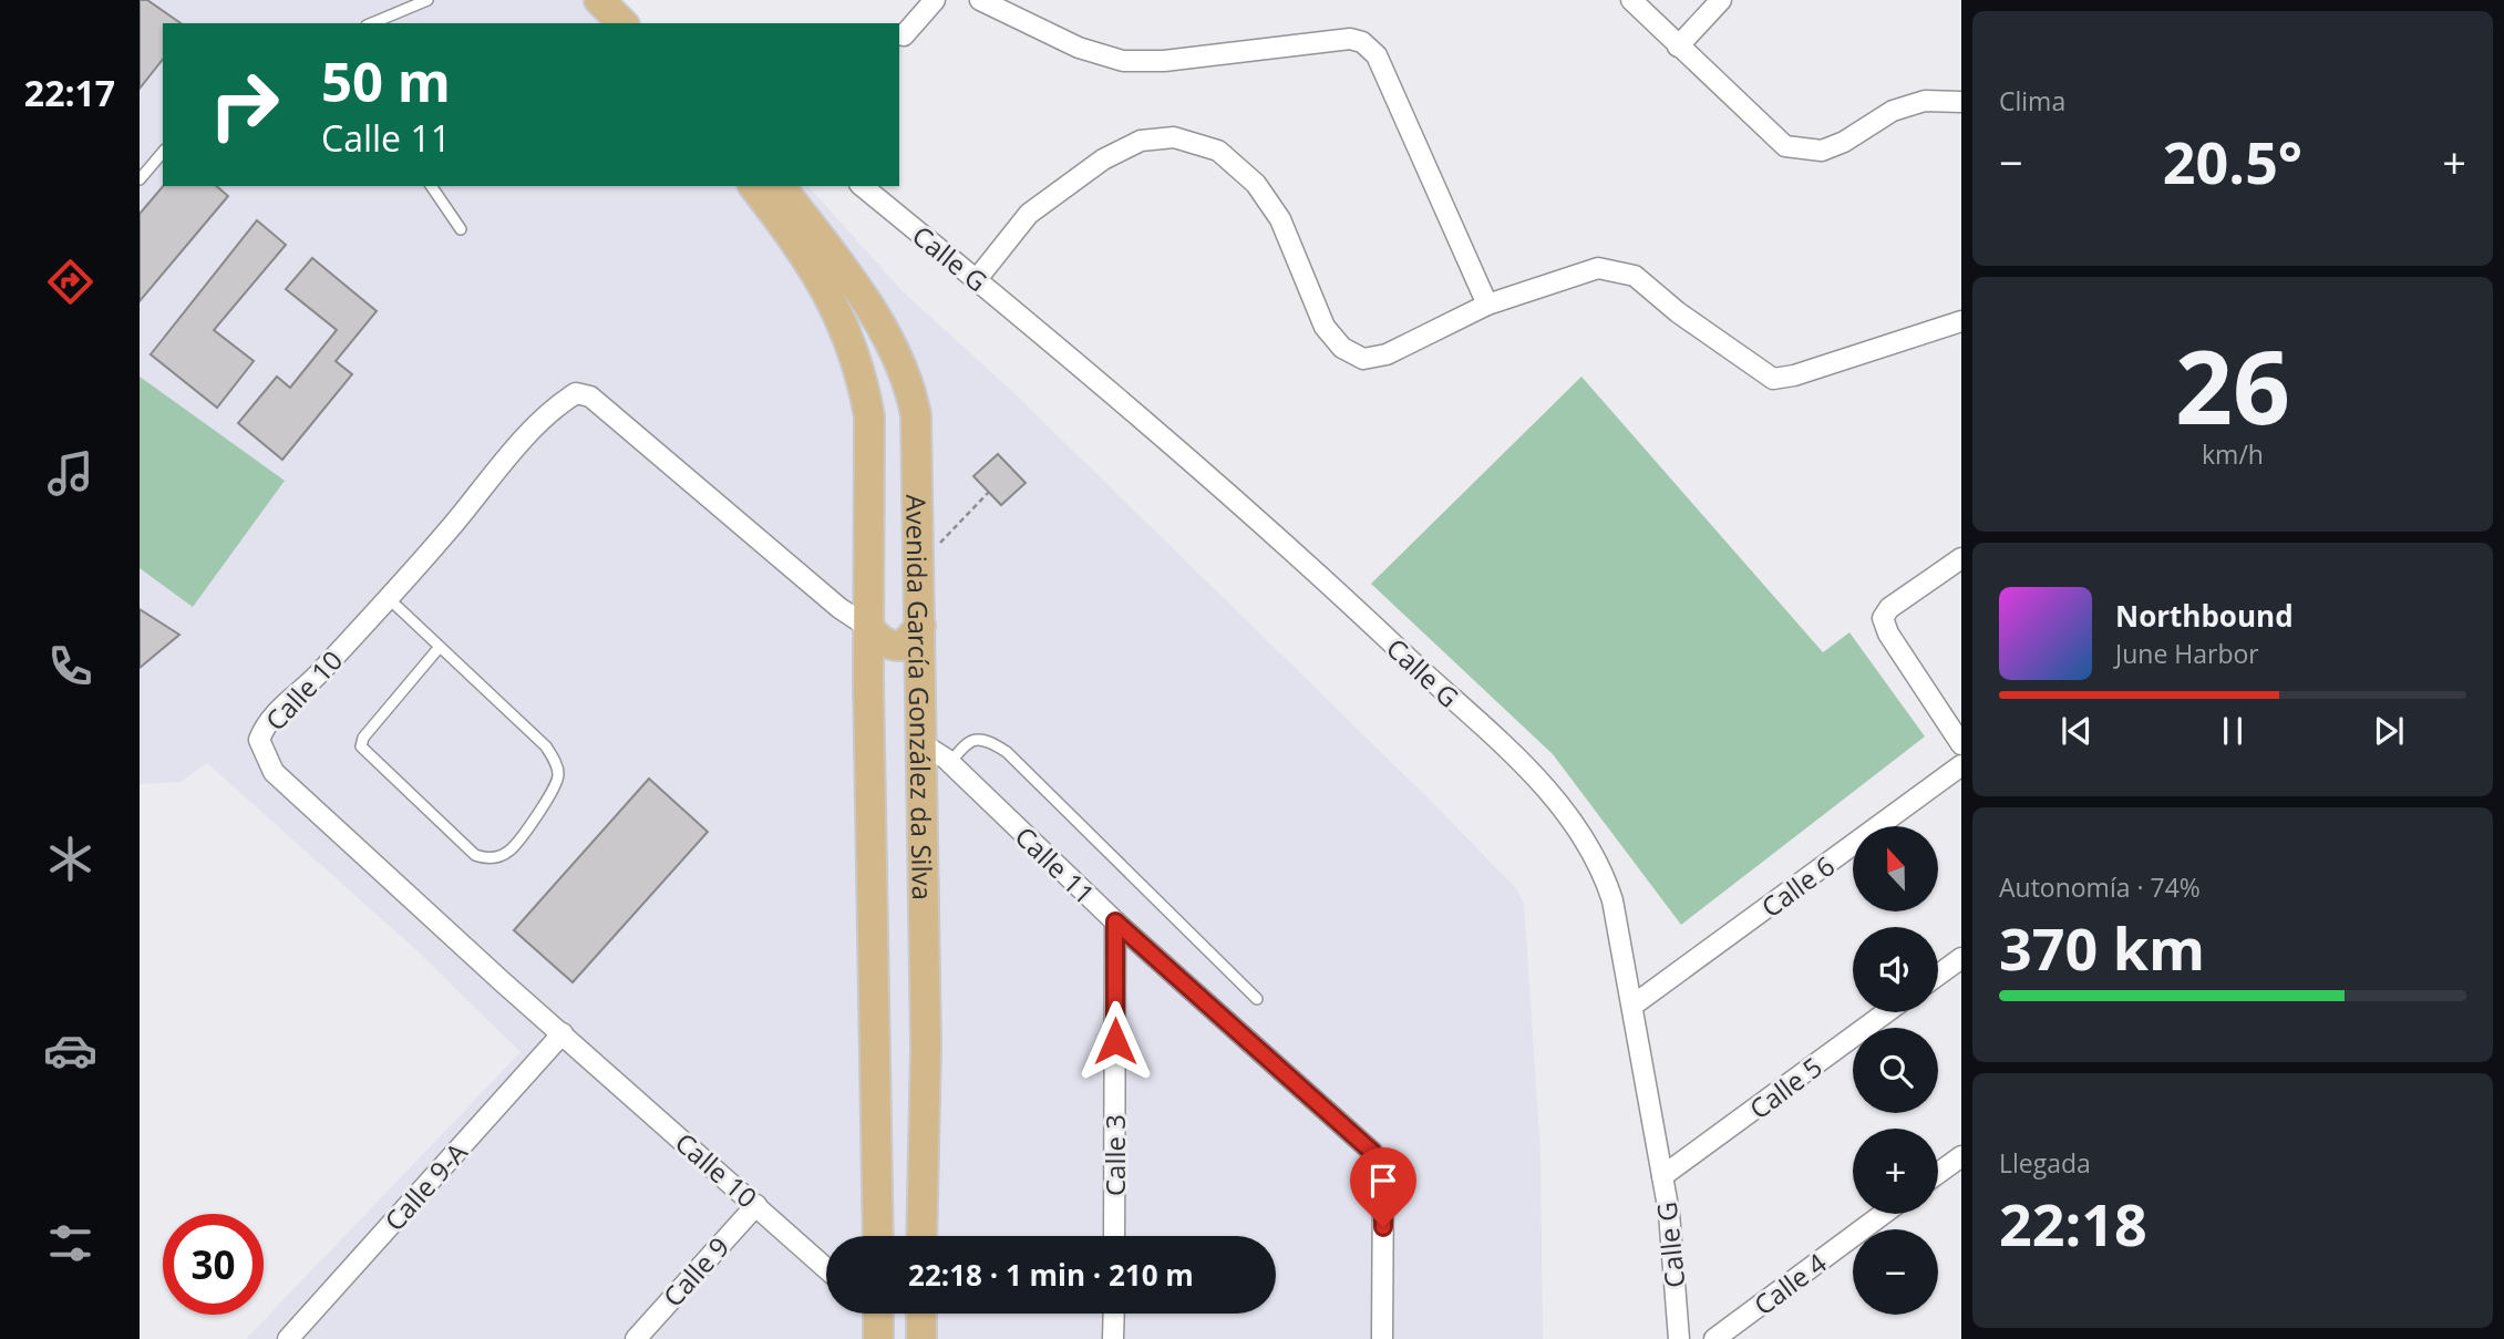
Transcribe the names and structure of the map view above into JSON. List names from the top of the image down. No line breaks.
{"streets":{"main road":["Avenida García González da Silva"],"street":["Calle G","Calle 10","Calle 11","Calle 6","Calle 5","Calle 3","Calle 9-A","Calle 9","Calle 4"]},"crossings":[["Calle G","Calle 6"],["Calle G","Calle 5"],["Calle 10","Avenida García González da Silva"],["Calle 10","Calle 9-A"],["Calle 10","Calle 9"],["Avenida García González da Silva","Calle 11"],["Calle 11","Calle 3"]],"north":"top","page":{"tabs":"22:17","tile":["Clima",["26","km/h"],["Autonomía · 74%","370 km"],["Llegada","22:18"]],"turn":["50 m","Calle 11"],"heat":["−","20.5°","+"],"song":["Northbound","June Harbor"],"map_buttons":["+","−"],"limit":"30","trip":"22:18 · 1 min · 210 m"}}
